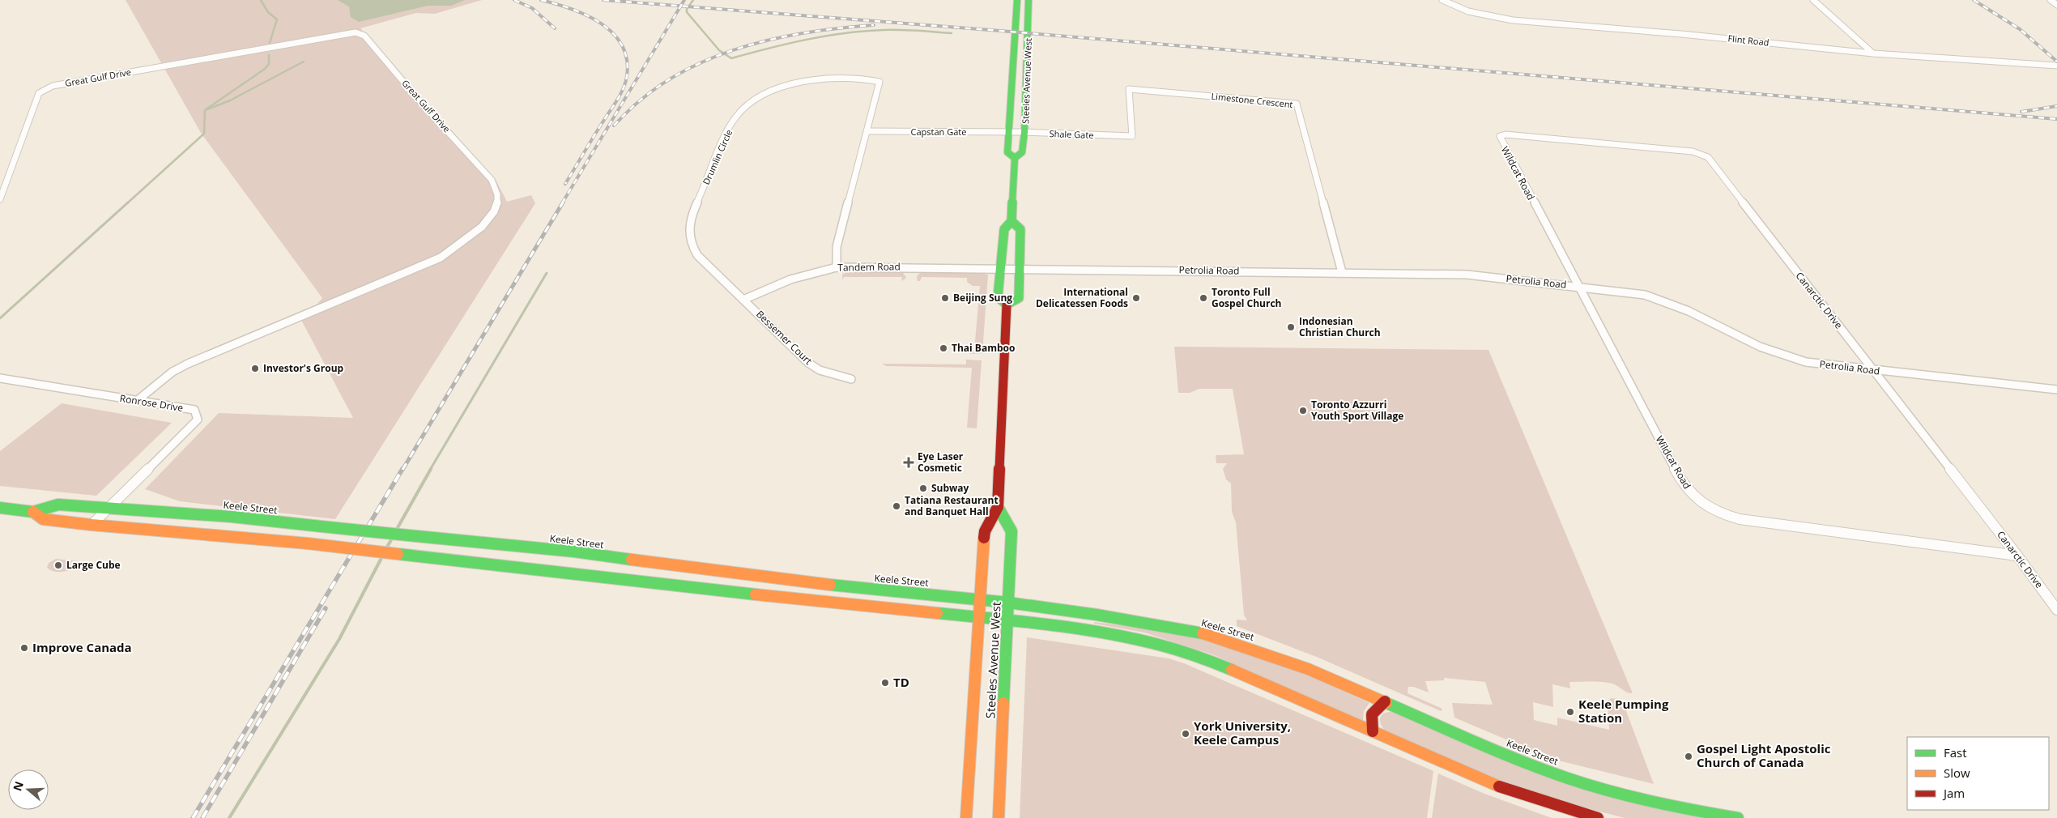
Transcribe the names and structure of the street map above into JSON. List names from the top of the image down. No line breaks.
{"streets":{"main road":["Steeles Avenue West","Keele Street"],"street":["Flint Road","Great Gulf Drive","Limestone Crescent","Capstan Gate","Shale Gate","Drumlin Circle","Wildcat Road","Tandem Road","Petrolia Road","Canarctic Drive","Bessemer Court","Ronrose Drive"]},"crossings":[["Great Gulf Drive","Ronrose Drive"],["Steeles Avenue West","Capstan Gate"],["Steeles Avenue West","Shale Gate"],["Steeles Avenue West","Tandem Road"],["Steeles Avenue West","Petrolia Road"],["Steeles Avenue West","Keele Street"],["Limestone Crescent","Shale Gate"],["Limestone Crescent","Petrolia Road"],["Capstan Gate","Shale Gate"],["Capstan Gate","Drumlin Circle"],["Drumlin Circle","Tandem Road"],["Drumlin Circle","Bessemer Court"],["Wildcat Road","Petrolia Road"],["Wildcat Road","Canarctic Drive"],["Tandem Road","Petrolia Road"],["Tandem Road","Bessemer Court"],["Petrolia Road","Canarctic Drive"],["Ronrose Drive","Keele Street"]],"places":{"other":["Beijing Sung","International Delicatessen Foods","Toronto Full Gospel Church","Indonesian Christian Church","Thai Bamboo","Investor's Group","Toronto Azzurri Youth Sport Village","Subway","Tatiana Restaurant and Banquet Hall","Large Cube","Improve Canada","TD","Keele Pumping Station","York University, Keele Campus","Gospel Light Apostolic Church of Canada"],"health":["Eye Laser Cosmetic"]},"legend":["Fast","Slow","Jam"],"north":"left"}
